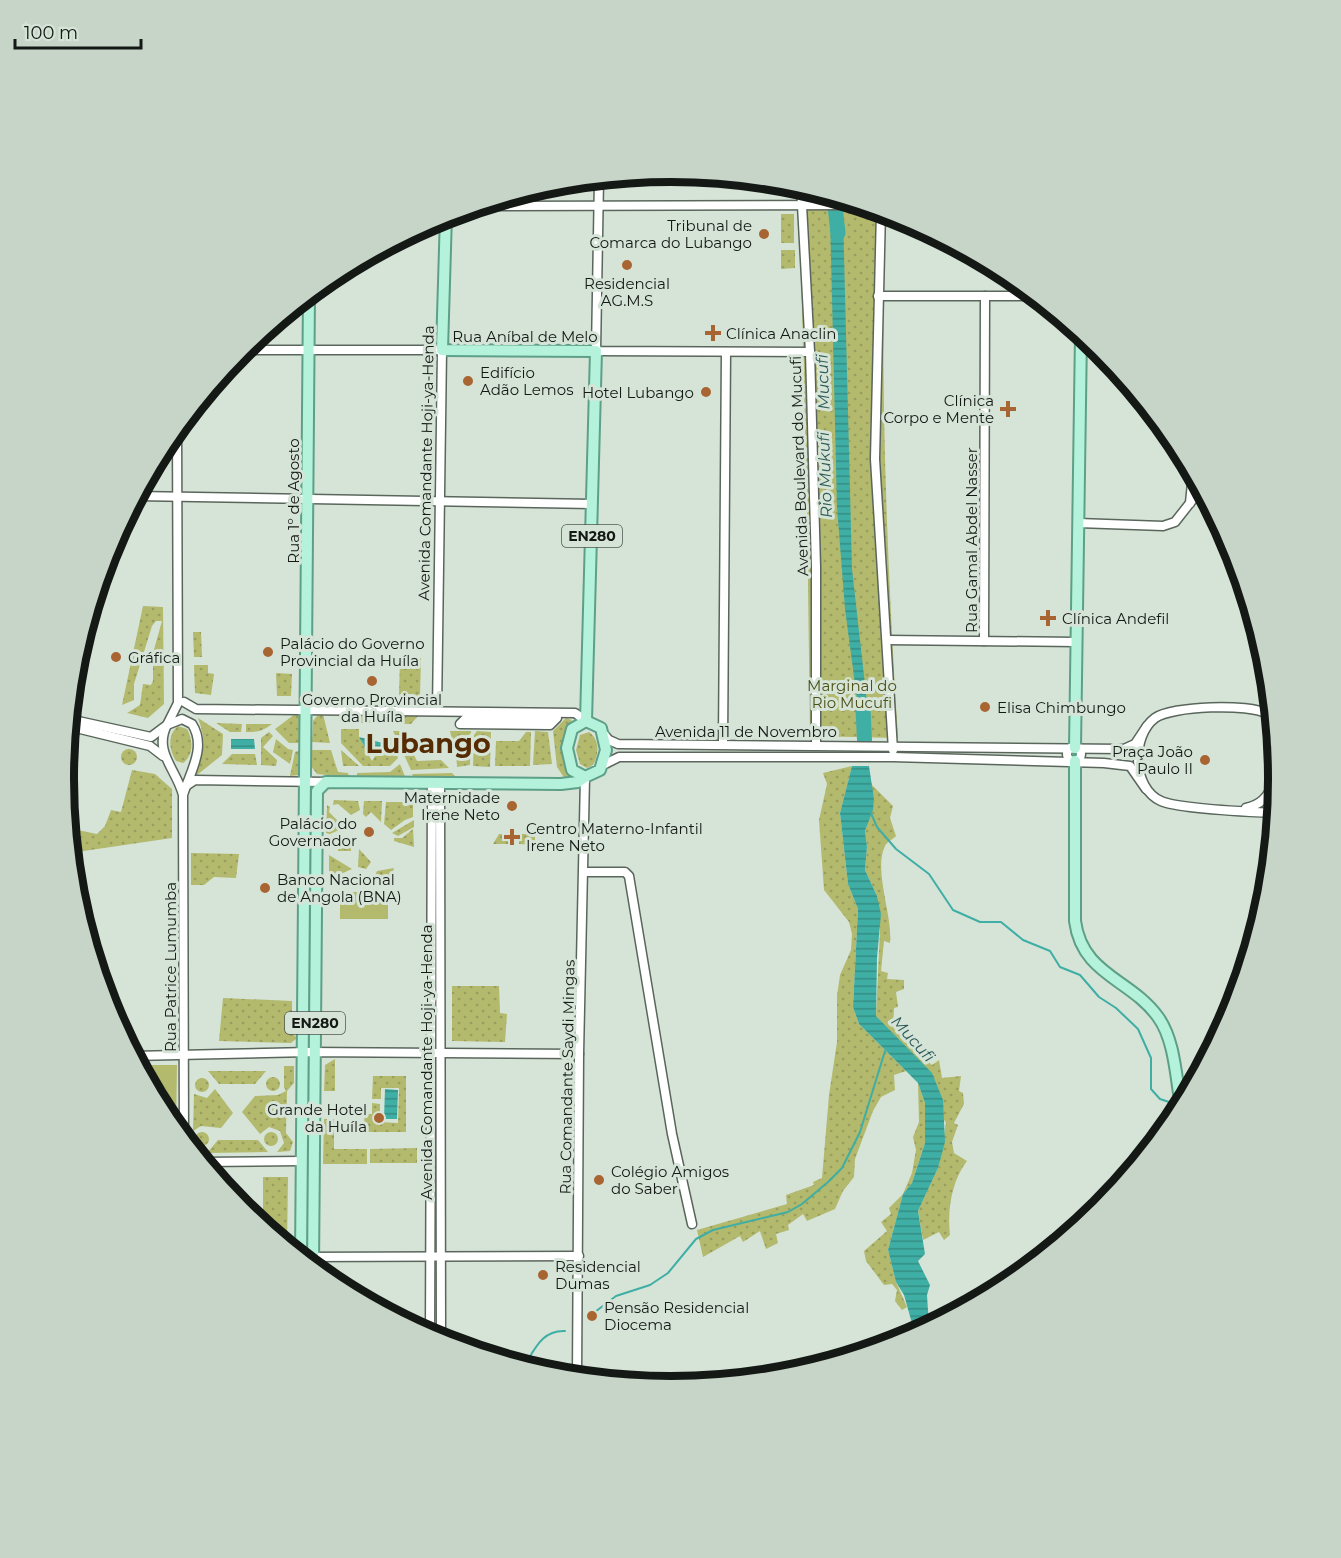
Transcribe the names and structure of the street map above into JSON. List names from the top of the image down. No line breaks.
{"streets":{"main road":["Rua Aníbal de Melo","Avenida Comandante Hoji-ya-Henda","Rua 1º de Agosto","EN280"],"street":["Avenida Boulevard do Mucufi","Rua Gamal Abdel Nasser","Avenida 11 de Novembro","Rua Patrice Lumumba","Rua Comandante Saydi Mingas"]},"crossings":[["Rua Aníbal de Melo","Avenida Comandante Hoji-ya-Henda"],["Rua Aníbal de Melo","Avenida Boulevard do Mucufi"],["Rua Aníbal de Melo","Rua 1º de Agosto"],["Rua Aníbal de Melo","EN280"],["Avenida Boulevard do Mucufi","Avenida 11 de Novembro"],["Rua 1º de Agosto","EN280"],["EN280","Avenida 11 de Novembro"],["EN280","Rua Comandante Saydi Mingas"],["Avenida 11 de Novembro","Rua Comandante Saydi Mingas"]],"districts":["Lubango"],"water":["Mucufi","Rio Mukufi"],"parks":["Marginal do Rio Mucufi"],"places":{"other":["Tribunal de Comarca do Lubango","Residencial AG.M.S","Edifício Adão Lemos","Hotel Lubango","Palácio do Governo Provincial da Huíla","Gráfica","Governo Provincial da Huíla","Elisa Chimbungo","Praça João Paulo II","Maternidade Irene Neto","Palácio do Governador","Banco Nacional de Angola (BNA)","Grande Hotel da Huíla","Colégio Amigos do Saber","Residencial Dumas","Pensão Residencial Diocema"],"health":["Clínica Anaclin","Clínica Corpo e Mente","Clínica Andefil","Centro Materno-Infantil Irene Neto"]},"scale_bar":"100 m"}
